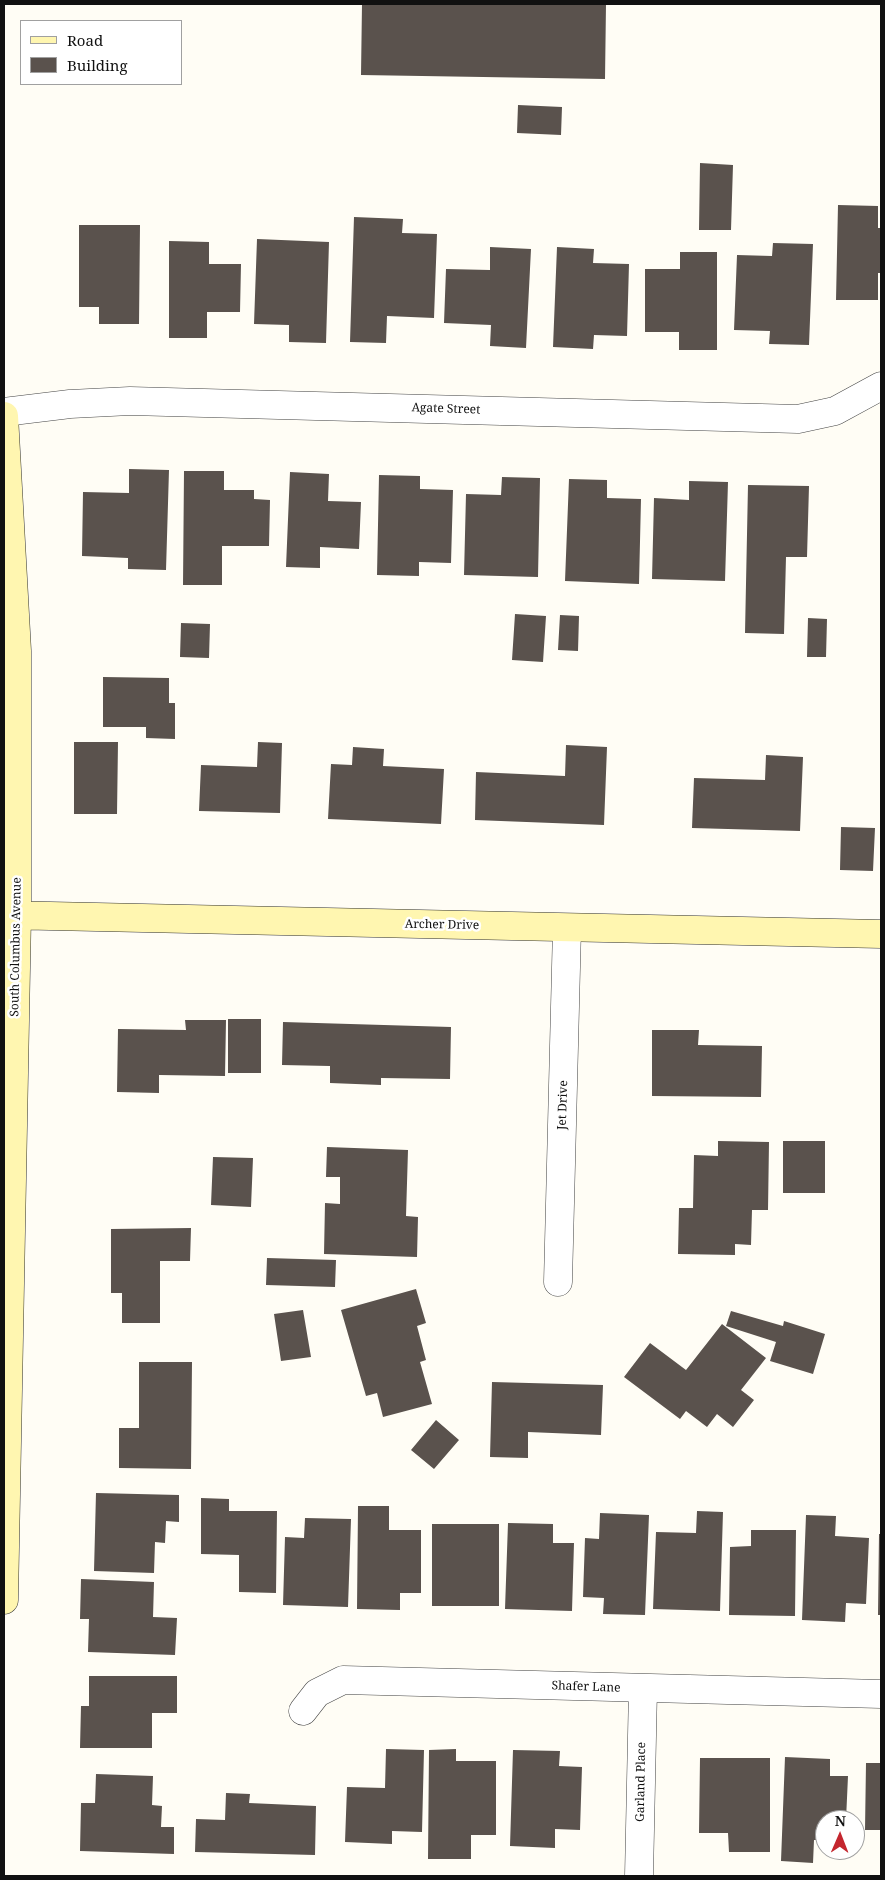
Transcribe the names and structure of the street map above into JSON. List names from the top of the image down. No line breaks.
{"streets":{"main road":["Archer Drive","South Columbus Avenue"],"street":["Agate Street","Jet Drive","Shafer Lane","Garland Place"]},"crossings":[["Agate Street","South Columbus Avenue"],["Archer Drive","South Columbus Avenue"],["Archer Drive","Jet Drive"],["Shafer Lane","Garland Place"]],"legend":["Road","Building"],"north":"top"}
